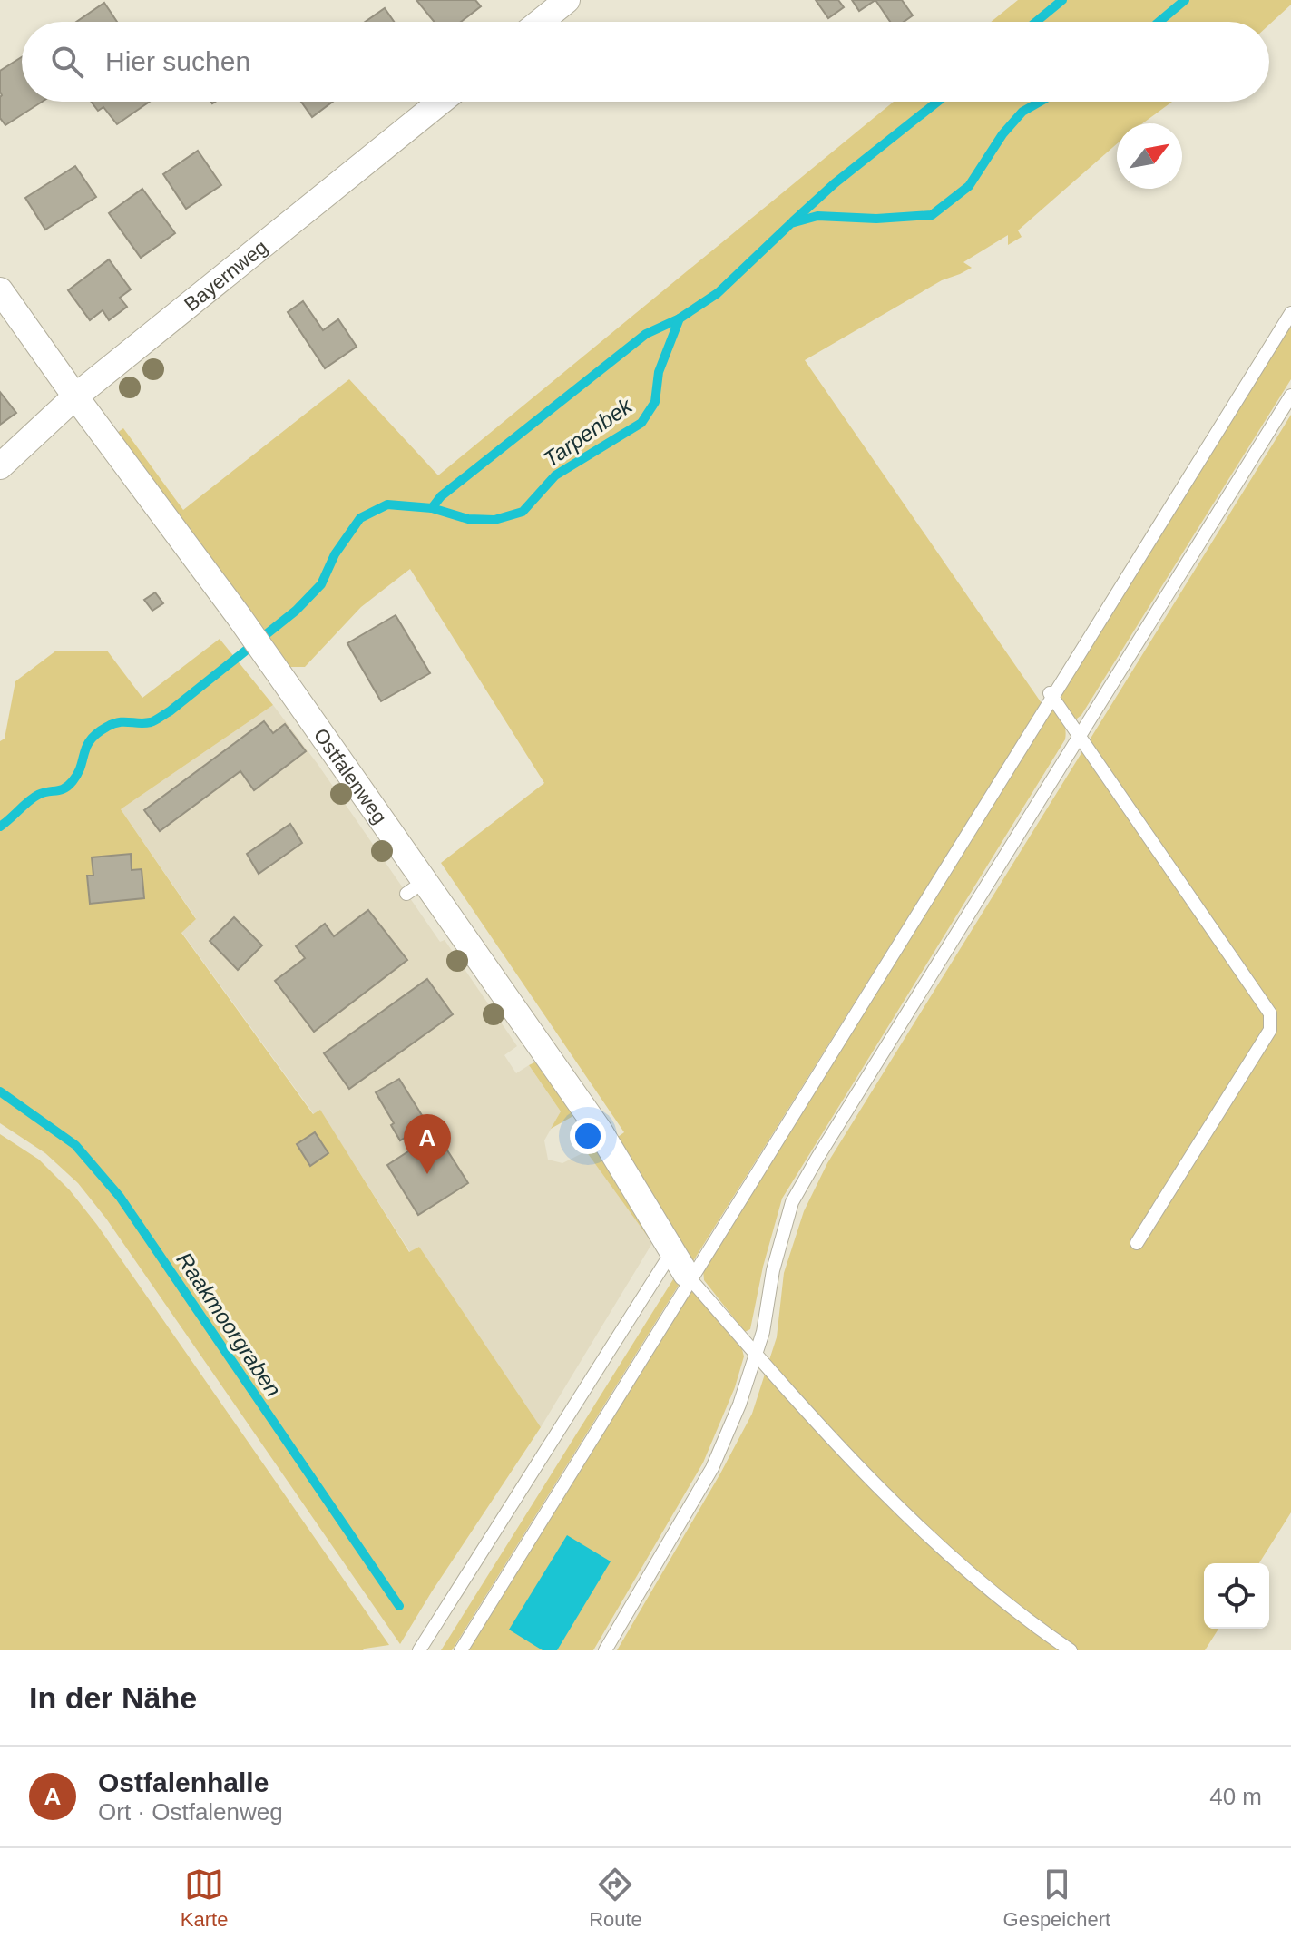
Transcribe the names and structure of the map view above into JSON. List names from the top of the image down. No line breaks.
{"streets":{"street":["Bayernweg","Ostfalenweg"]},"crossings":[["Bayernweg","Ostfalenweg"]],"water":["Tarpenbek","Raakmoorgraben"],"north":"top right","page":{"search":"Hier suchen","pins":"A","heading":"In der Nähe","list":[{"mark":"A","name":"Ostfalenhalle","note":"Ort · Ostfalenweg","value":"40 m"}],"nav":["Karte","Route","Gespeichert"]}}
